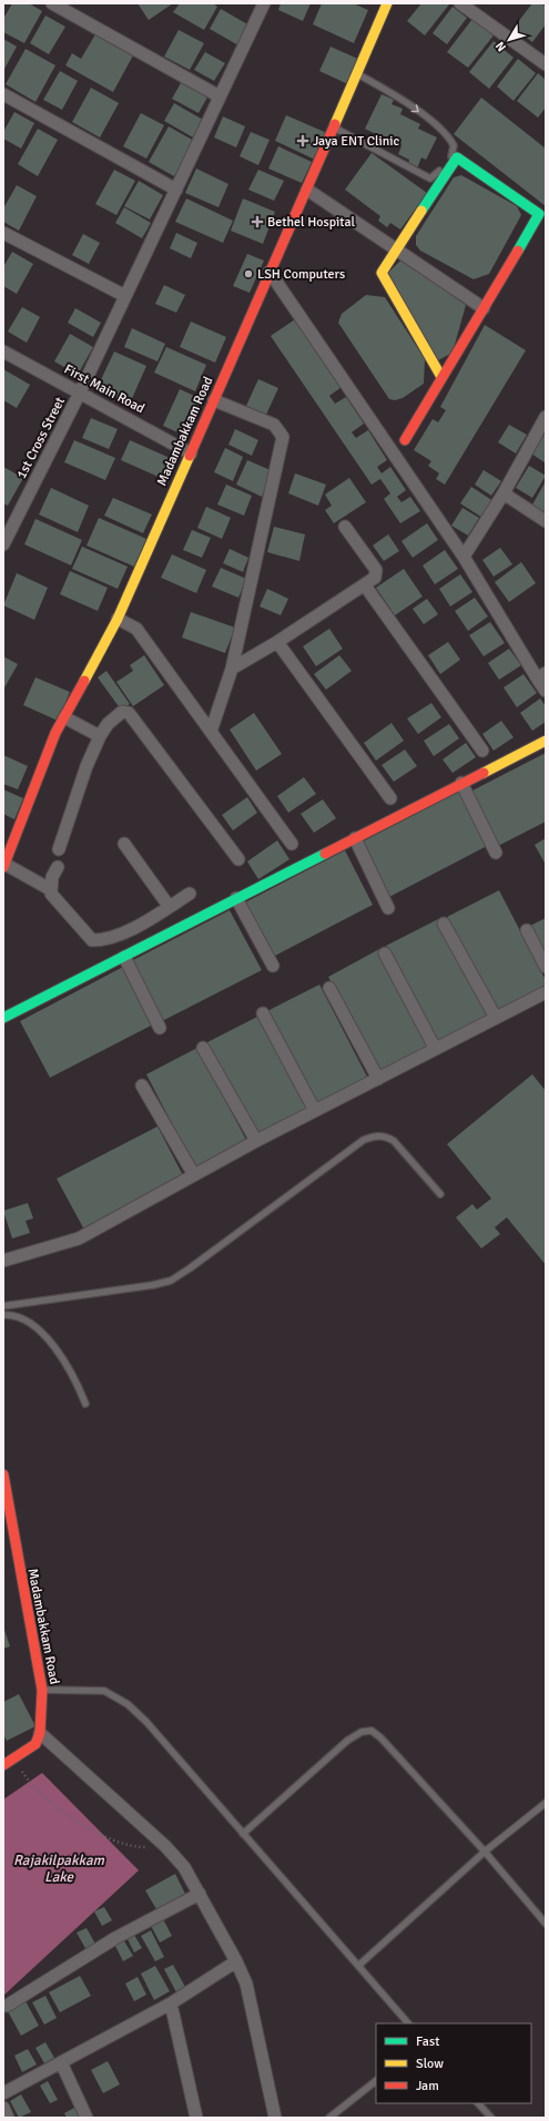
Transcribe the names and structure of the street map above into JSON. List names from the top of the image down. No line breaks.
{"streets":{"street":["First Main Road","Madambakkam Road","1st Cross Street"]},"crossings":[["First Main Road","Madambakkam Road"],["First Main Road","1st Cross Street"]],"water":["Rajakilpakkam Lake"],"places":{"health":["Jaya ENT Clinic","Bethel Hospital"],"other":["LSH Computers"]},"legend":["Fast","Slow","Jam"],"north":"bottom left"}
